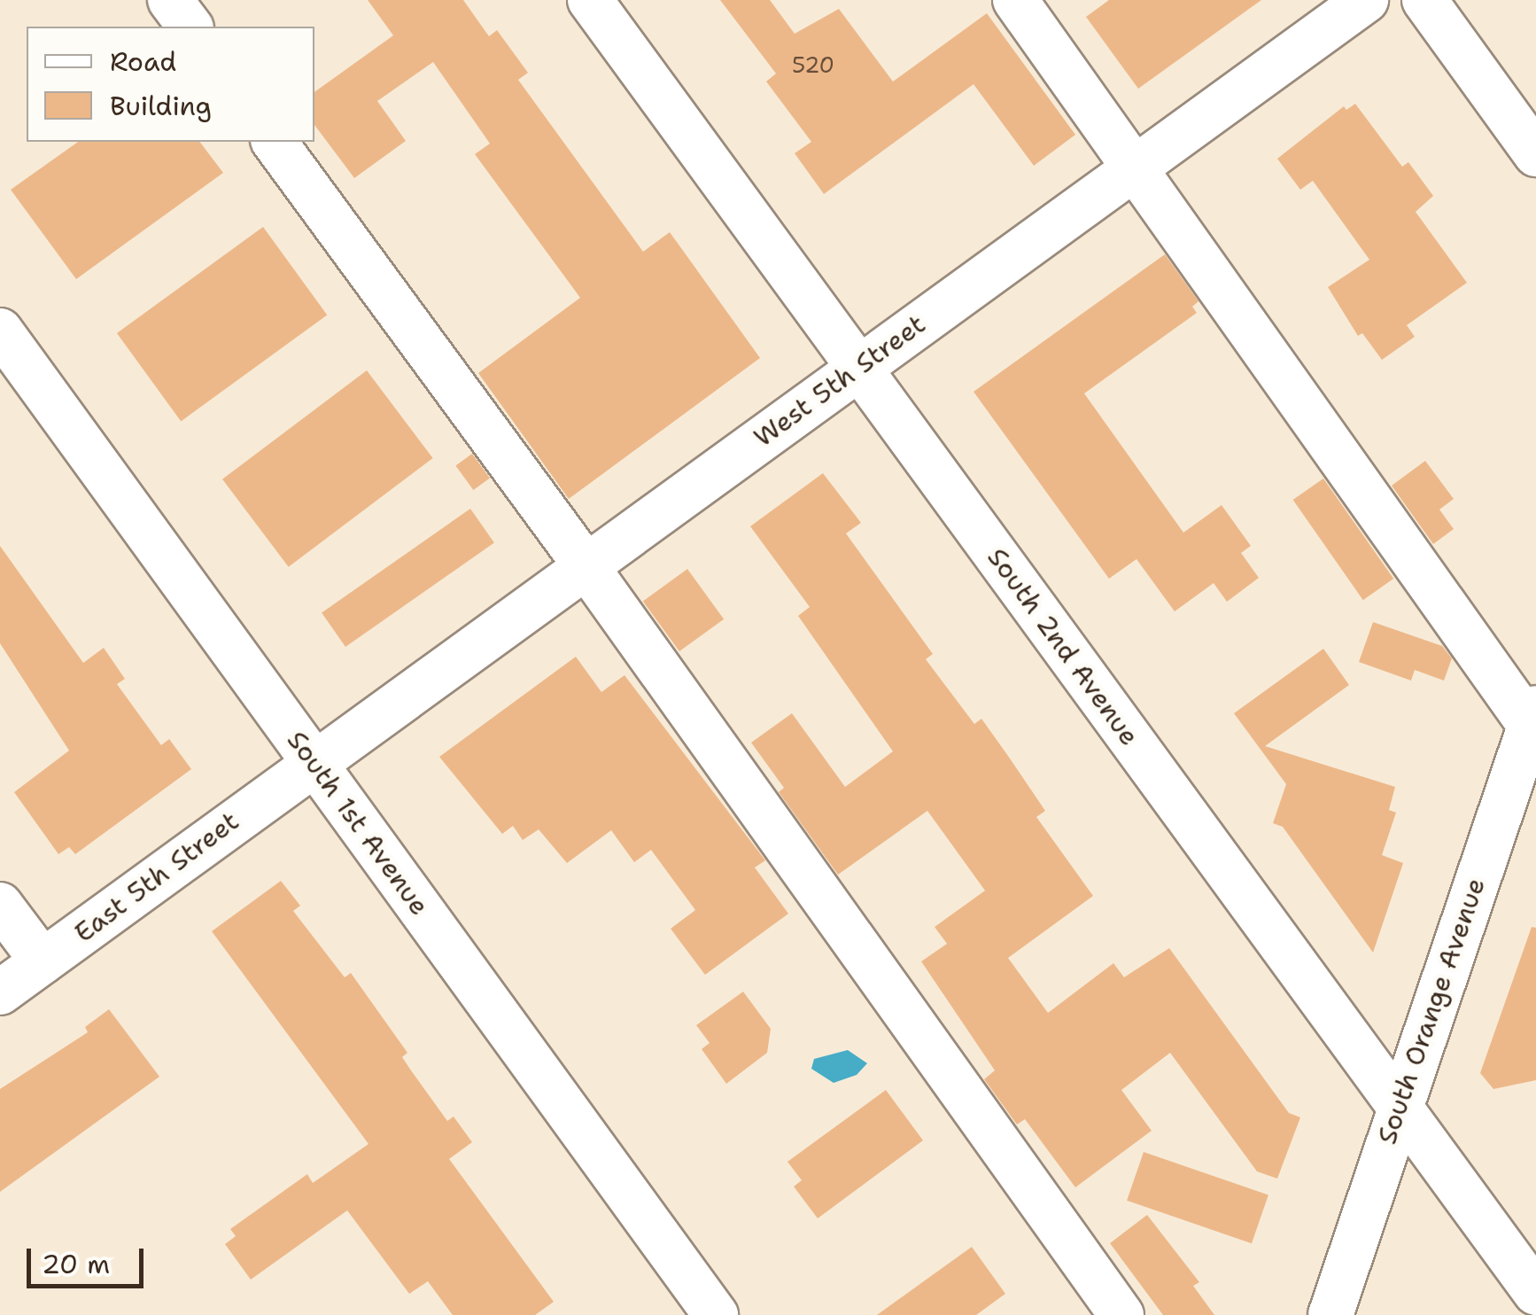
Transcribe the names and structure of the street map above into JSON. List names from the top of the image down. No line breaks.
{"streets":{"street":["West 5th Street","South 2nd Avenue","South 1st Avenue","East 5th Street","South Orange Avenue"]},"crossings":[["West 5th Street","South 2nd Avenue"],["West 5th Street","South 1st Avenue"],["West 5th Street","East 5th Street"],["South 2nd Avenue","South Orange Avenue"],["South 1st Avenue","East 5th Street"]],"house_numbers":["520"],"legend":["Road","Building"],"scale_bar":"20 m"}
